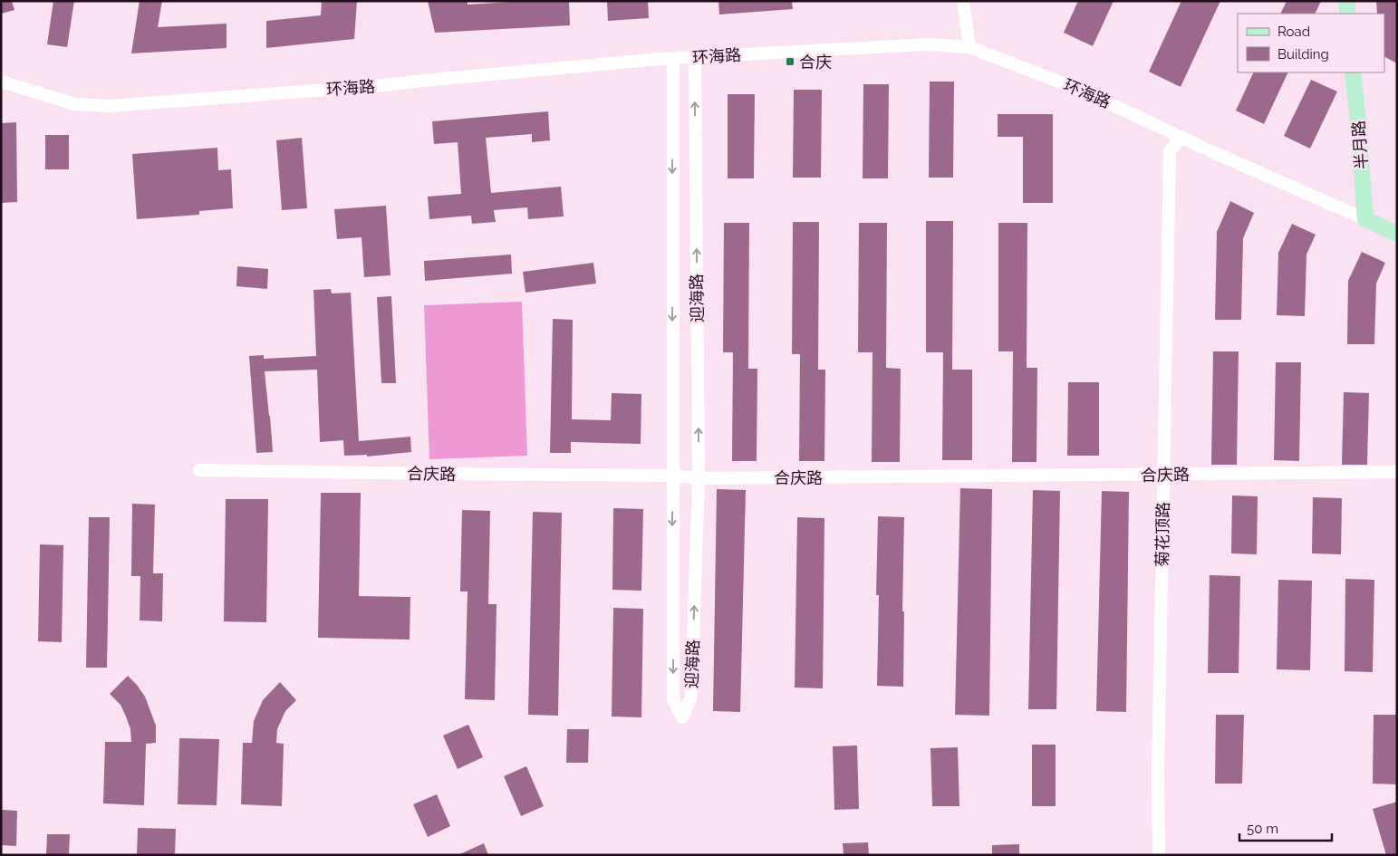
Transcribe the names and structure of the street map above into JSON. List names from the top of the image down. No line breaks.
{"streets":{"main road":["环海路","半月路"],"street":["迎海路","合庆路","菊花顶路"]},"crossings":[["环海路","半月路"],["环海路","迎海路"],["环海路","菊花顶路"],["迎海路","合庆路"],["合庆路","菊花顶路"]],"places":{"transit":["合庆"]},"legend":["Road","Building"],"scale_bar":"50 m"}
